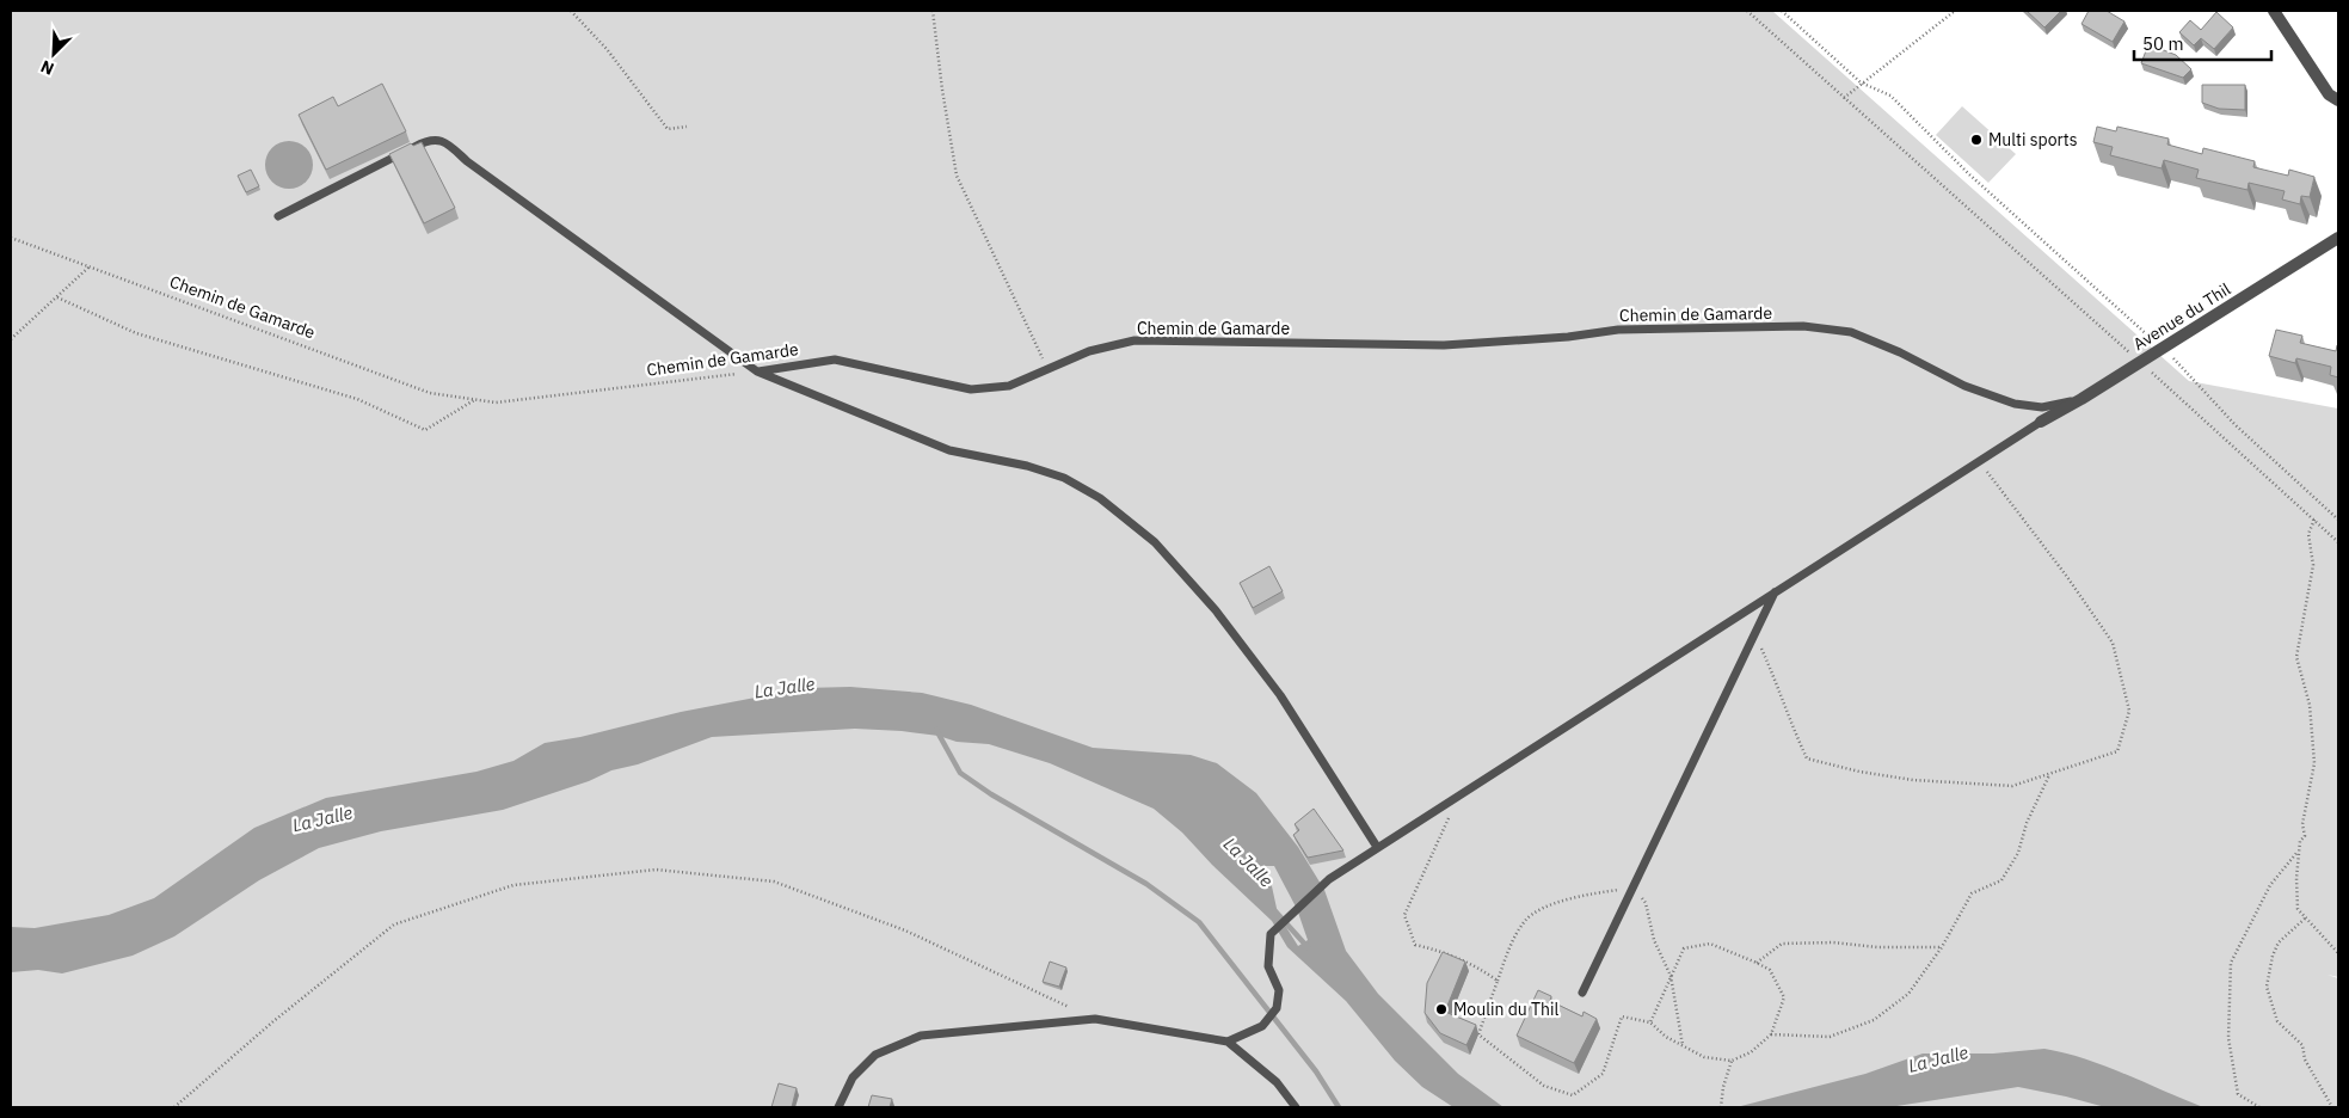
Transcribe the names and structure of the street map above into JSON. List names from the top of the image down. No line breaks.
{"streets":{"street":["Avenue du Thil"],"lane":["Chemin de Gamarde"]},"crossings":[["Chemin de Gamarde","Avenue du Thil"]],"water":["La Jalle"],"places":["Multi sports","Moulin du Thil"],"scale_bar":"50 m","north":"bottom left"}
